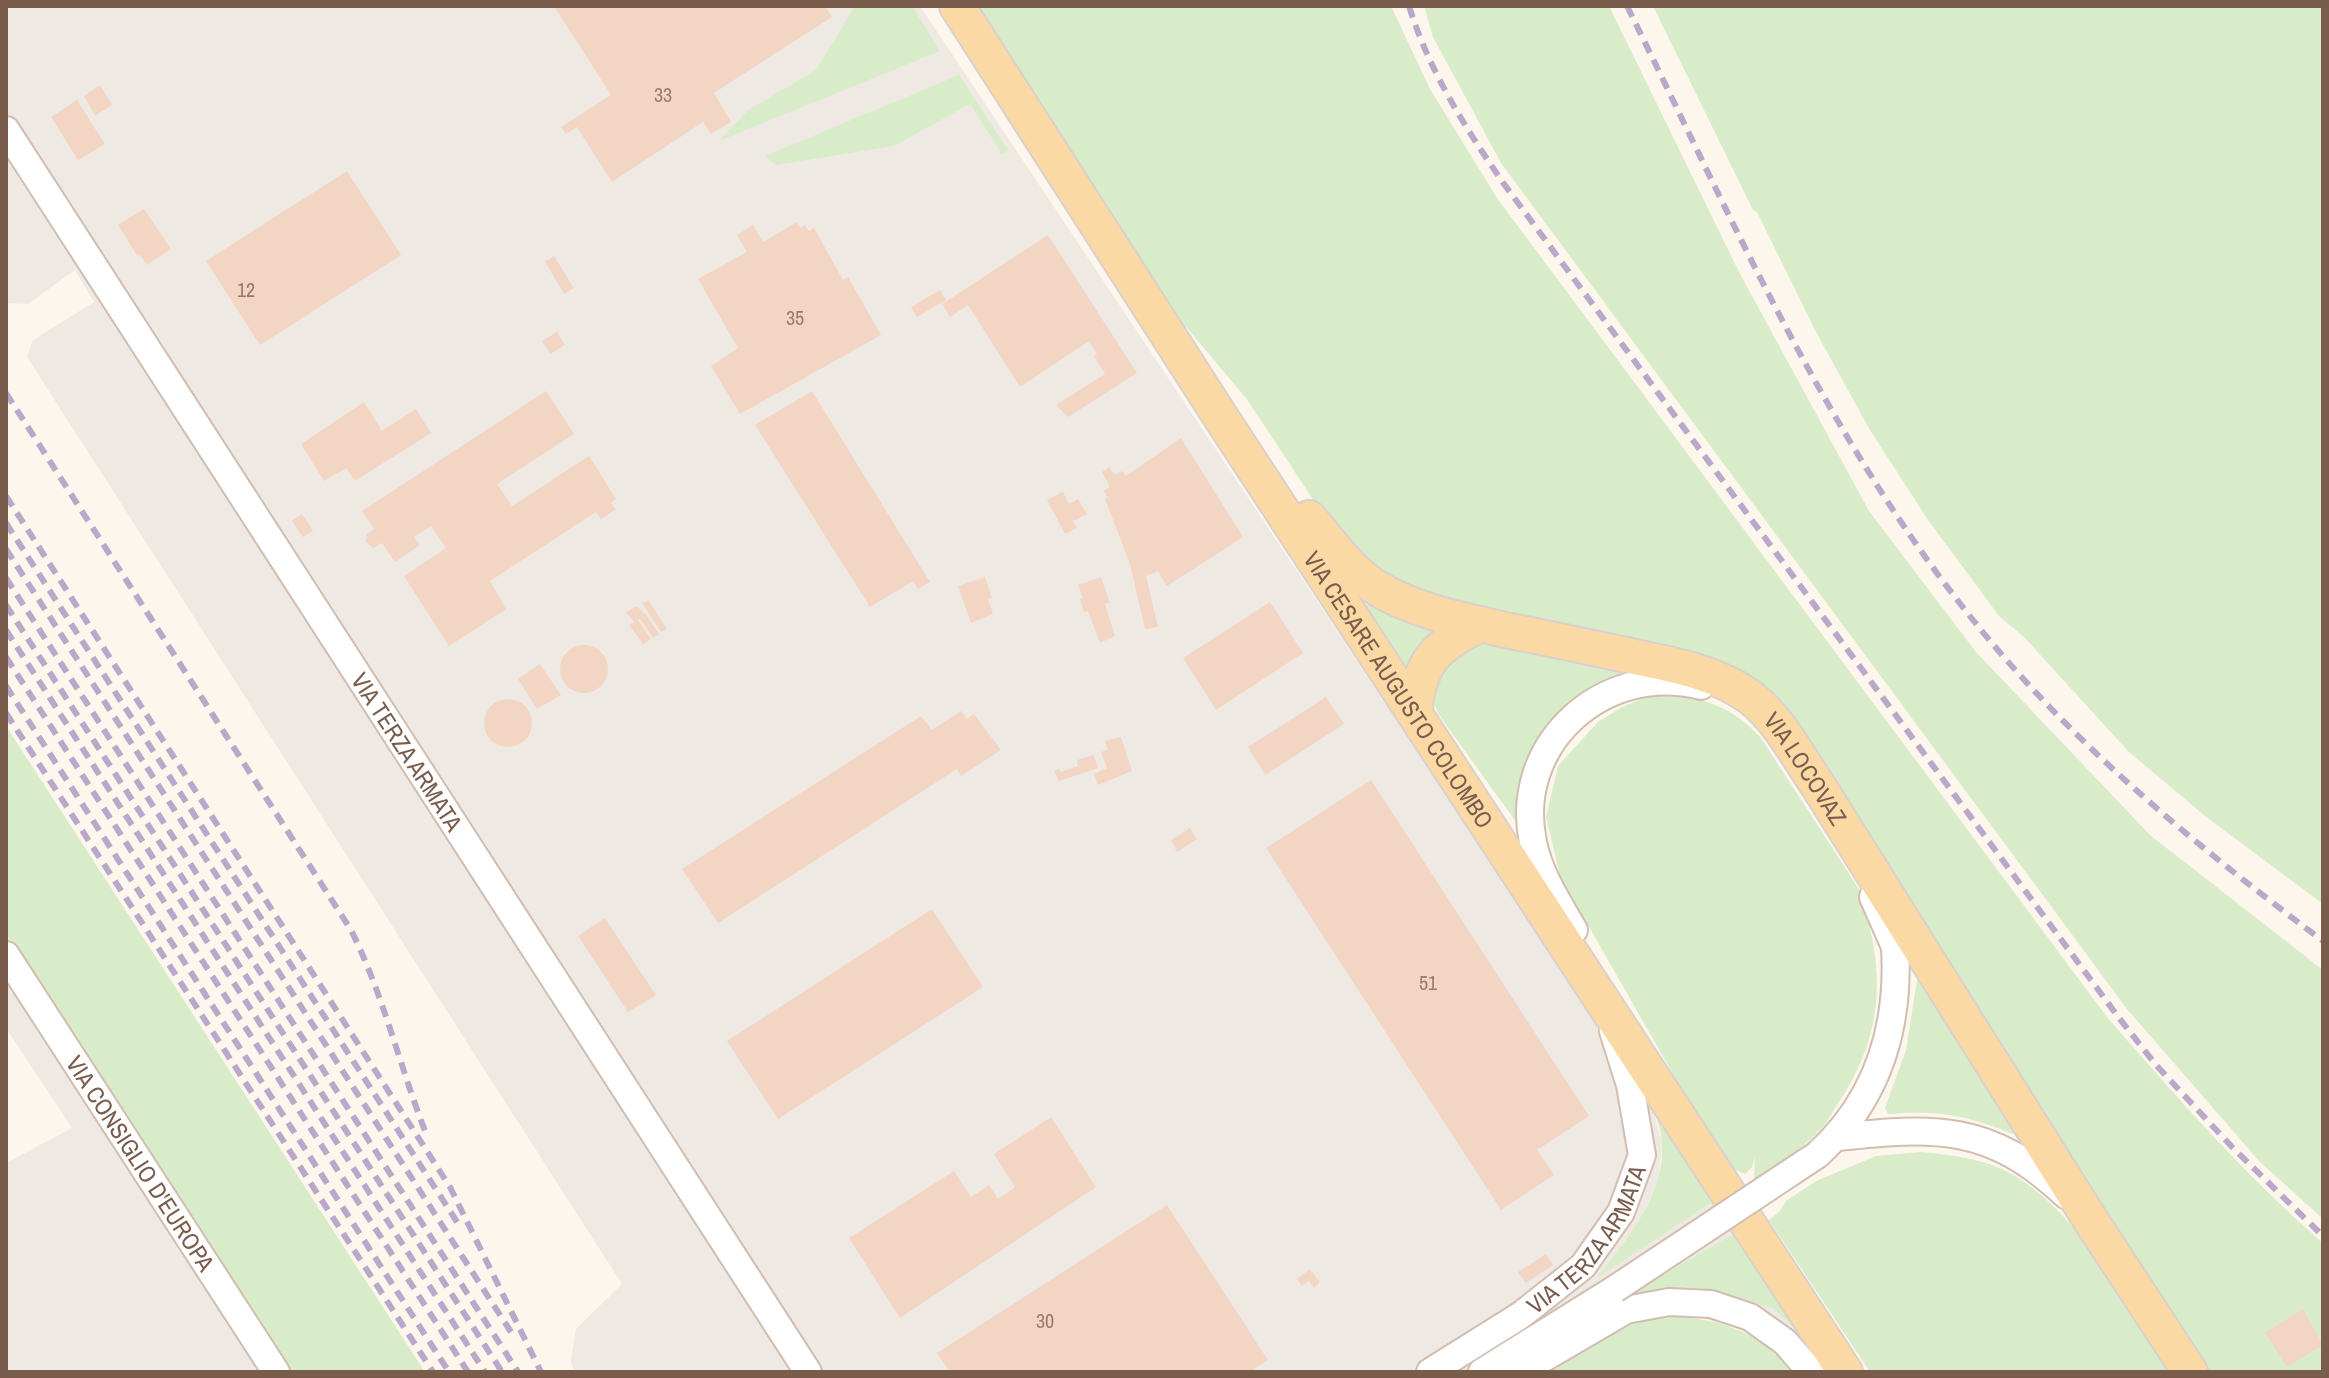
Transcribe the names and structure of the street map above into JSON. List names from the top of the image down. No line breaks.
{"streets":{"main road":["VIA CESARE AUGUSTO COLOMBO","VIA LOCOVAZ"],"street":["VIA TERZA ARMATA","VIA CONSIGLIO D'EUROPA"]},"crossings":[["VIA CESARE AUGUSTO COLOMBO","VIA TERZA ARMATA"],["VIA CESARE AUGUSTO COLOMBO","VIA LOCOVAZ"],["VIA TERZA ARMATA","VIA LOCOVAZ"]],"house_numbers":["33","12","35","51","30"]}
